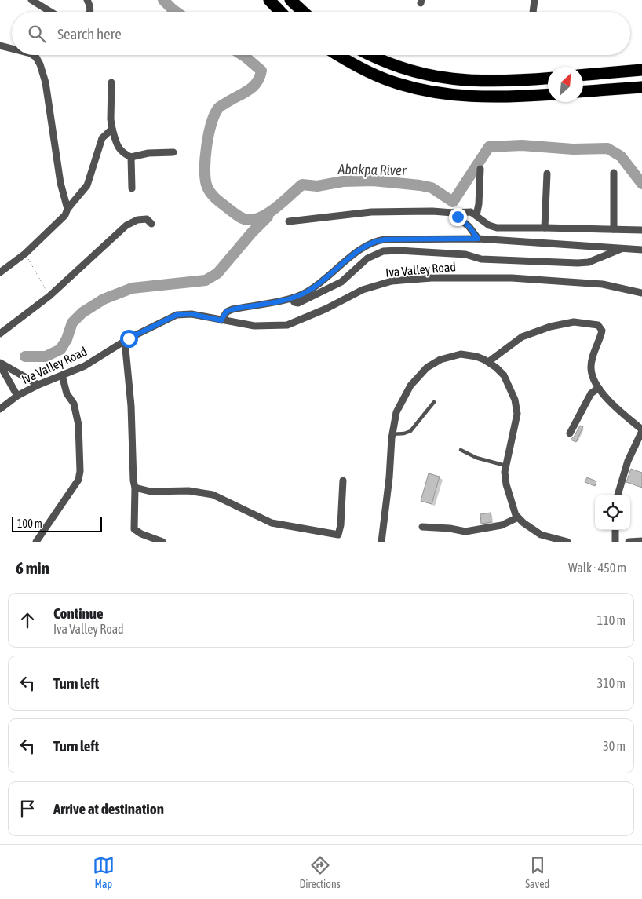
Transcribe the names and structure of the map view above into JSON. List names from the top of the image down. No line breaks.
{"streets":{"street":["Iva Valley Road"]},"water":["Abakpa River"],"scale_bar":"100 m","north":"top right","page":{"search":"Search here","scale":"100 m","heading":["6 min","Walk · 450 m"],"list":[["Continue","Iva Valley Road","110 m"],["Turn left","310 m"],["Turn left","30 m"],"Arrive at destination"],"nav":["Map","Directions","Saved"]}}
